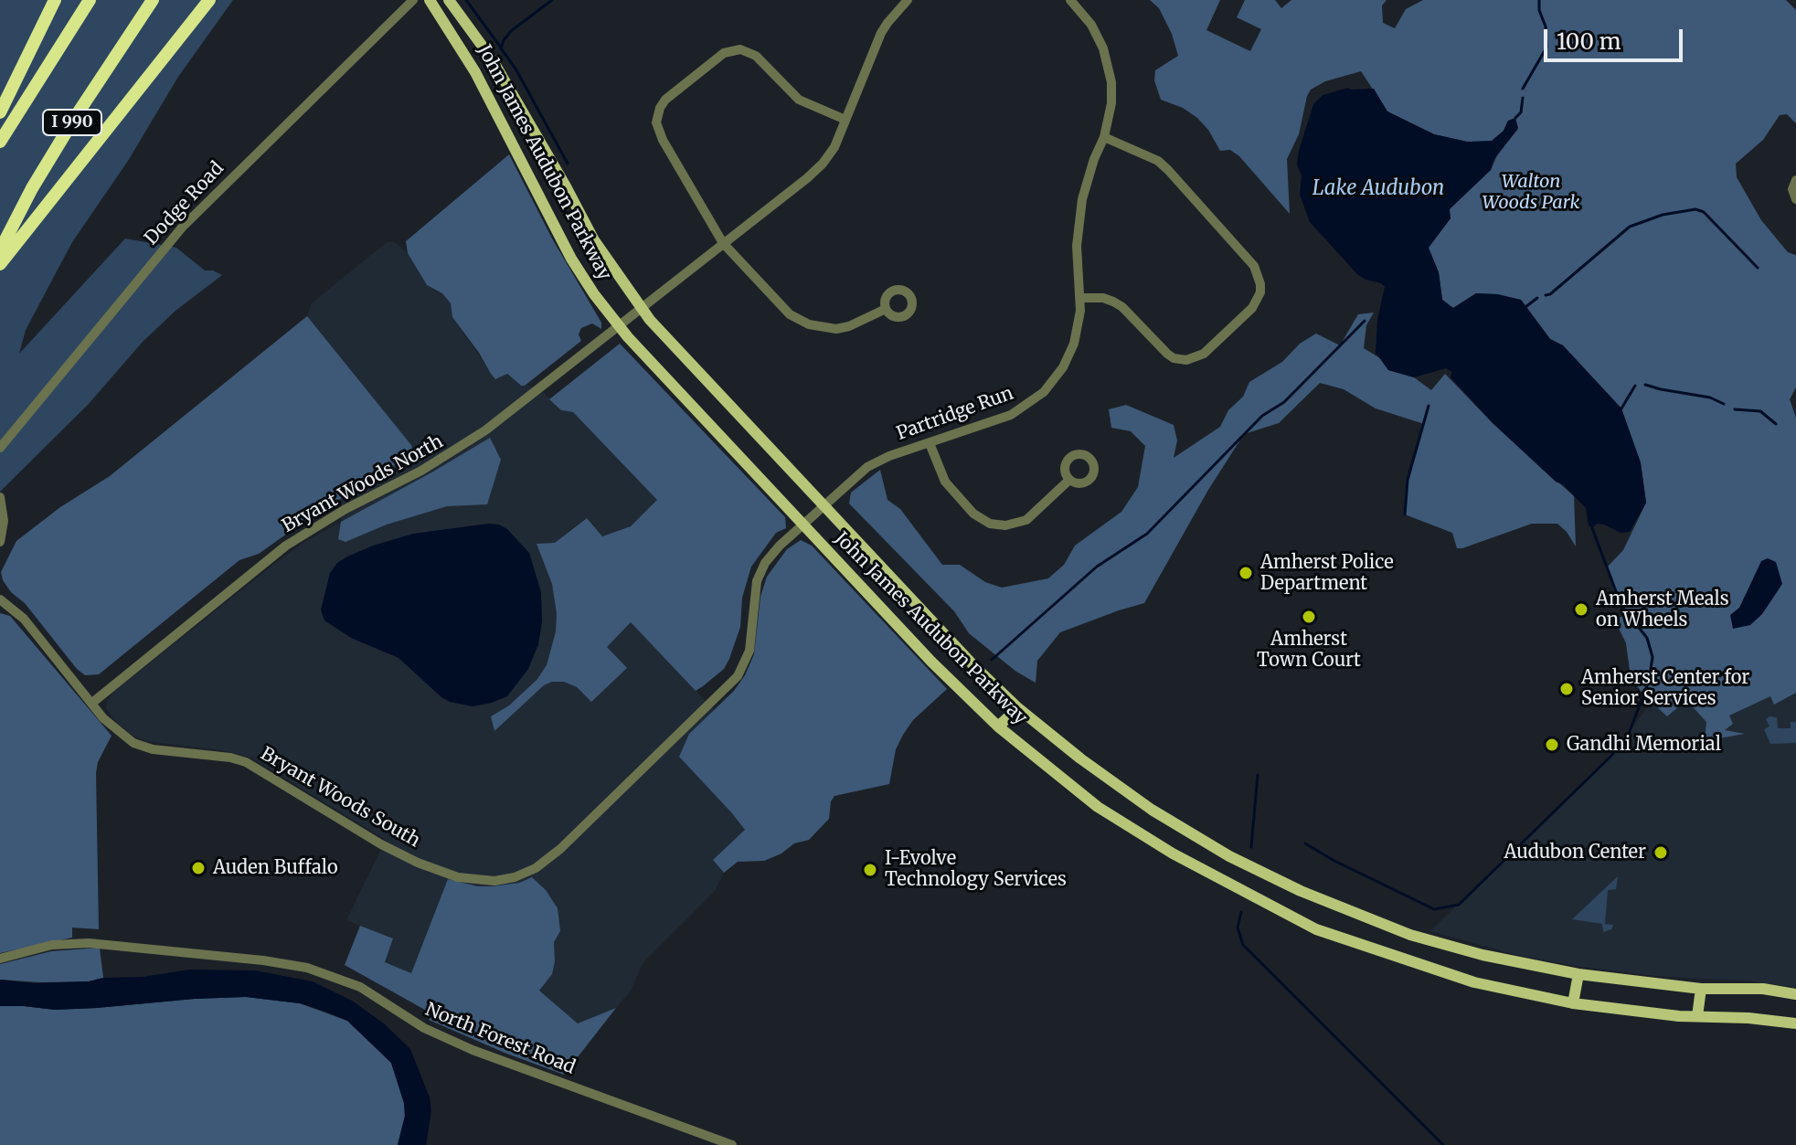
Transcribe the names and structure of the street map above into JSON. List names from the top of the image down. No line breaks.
{"streets":{"highway":["I 990"],"main road":["John James Audubon Parkway"],"street":["Dodge Road","Partridge Run","Bryant Woods North","Bryant Woods South","North Forest Road"]},"crossings":[["John James Audubon Parkway","Partridge Run"],["John James Audubon Parkway","Bryant Woods North"],["John James Audubon Parkway","Bryant Woods South"],["Partridge Run","Bryant Woods South"],["Bryant Woods North","Bryant Woods South"]],"water":["Lake Audubon"],"parks":["Walton Woods Park"],"places":["Amherst Police Department","Amherst Meals on Wheels","Amherst Town Court","Amherst Center for Senior Services","Gandhi Memorial","Audubon Center","Auden Buffalo","I-Evolve Technology Services"],"scale_bar":"100 m"}
